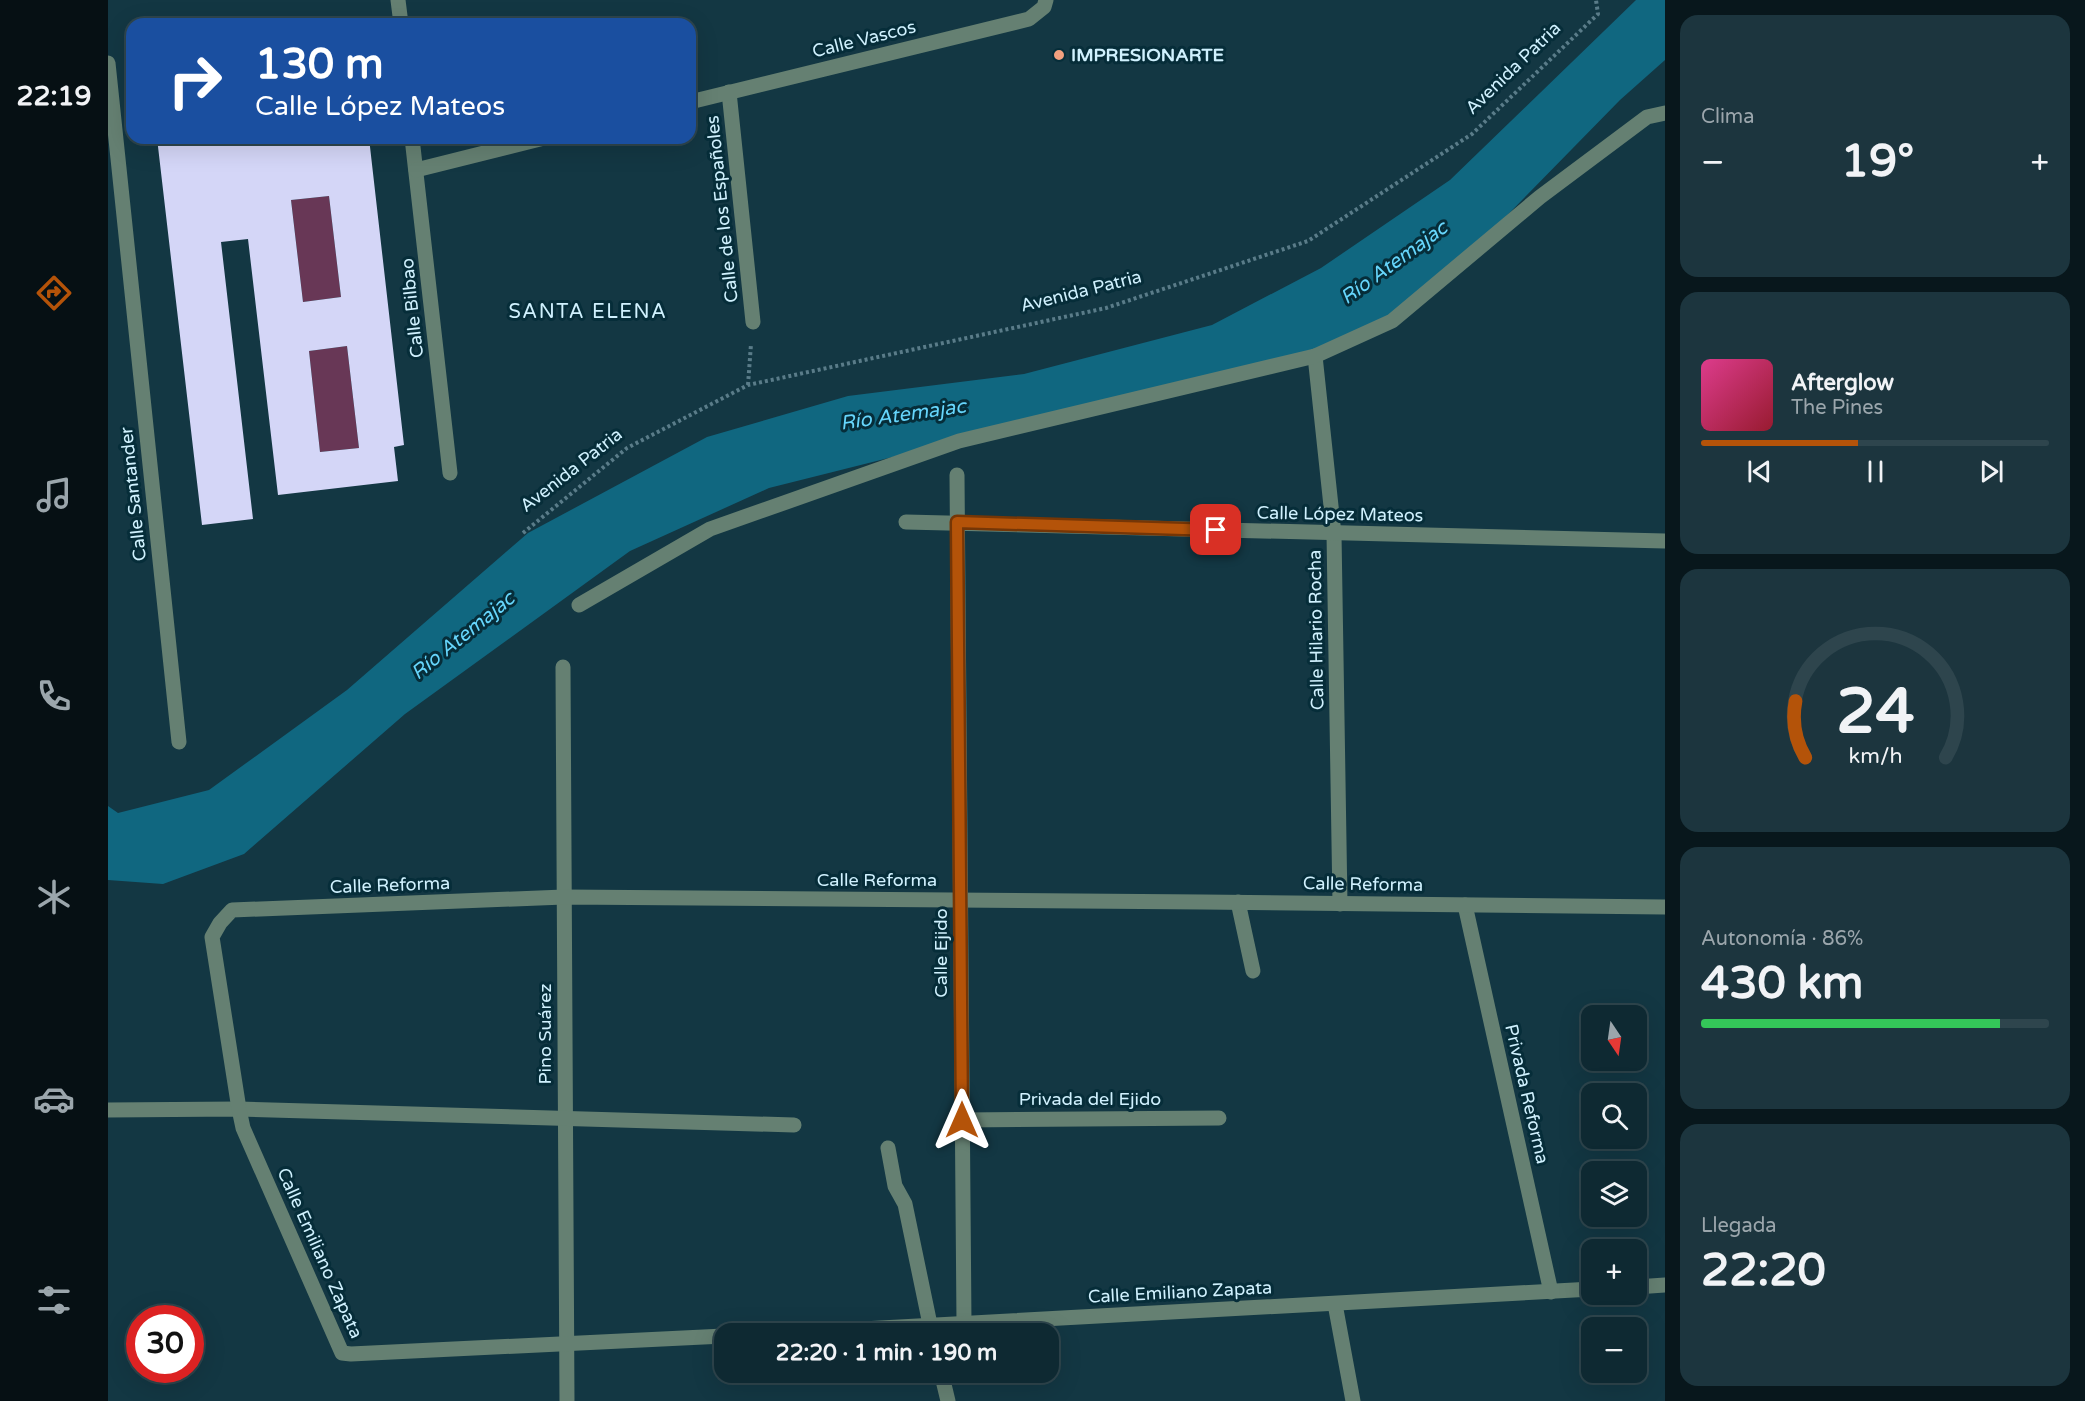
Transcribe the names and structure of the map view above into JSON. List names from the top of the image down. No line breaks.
{"streets":{"street":["Calle Vascos","Calle de los Españoles","Calle Bilbao","Calle Santander","Calle López Mateos","Calle Hilario Rocha","Calle Reforma","Calle Ejido","Pino Suárez","Privada Reforma","Privada del Ejido","Calle Emiliano Zapata"],"path":["Avenida Patria"]},"crossings":[["Calle Vascos","Calle de los Españoles"],["Calle López Mateos","Calle Hilario Rocha"],["Calle López Mateos","Calle Ejido"],["Calle Hilario Rocha","Calle Reforma"],["Calle Reforma","Calle Ejido"],["Calle Reforma","Pino Suárez"],["Calle Reforma","Privada Reforma"],["Calle Reforma","Calle Emiliano Zapata"],["Calle Ejido","Privada del Ejido"],["Calle Ejido","Calle Emiliano Zapata"],["Pino Suárez","Calle Emiliano Zapata"],["Privada Reforma","Calle Emiliano Zapata"]],"districts":["SANTA ELENA"],"water":["Río Atemajac"],"places":["IMPRESIONARTE"],"north":"bottom","page":{"tabs":"22:19","tile":["Clima",["Autonomía · 86%","430 km"],["Llegada","22:20"]],"turn":["130 m","Calle López Mateos"],"heat":["−","19°","+"],"song":["Afterglow","The Pines"],"map_buttons":["+","−"],"limit":"30","trip":"22:20 · 1 min · 190 m","gauge":["24","km/h"]}}
